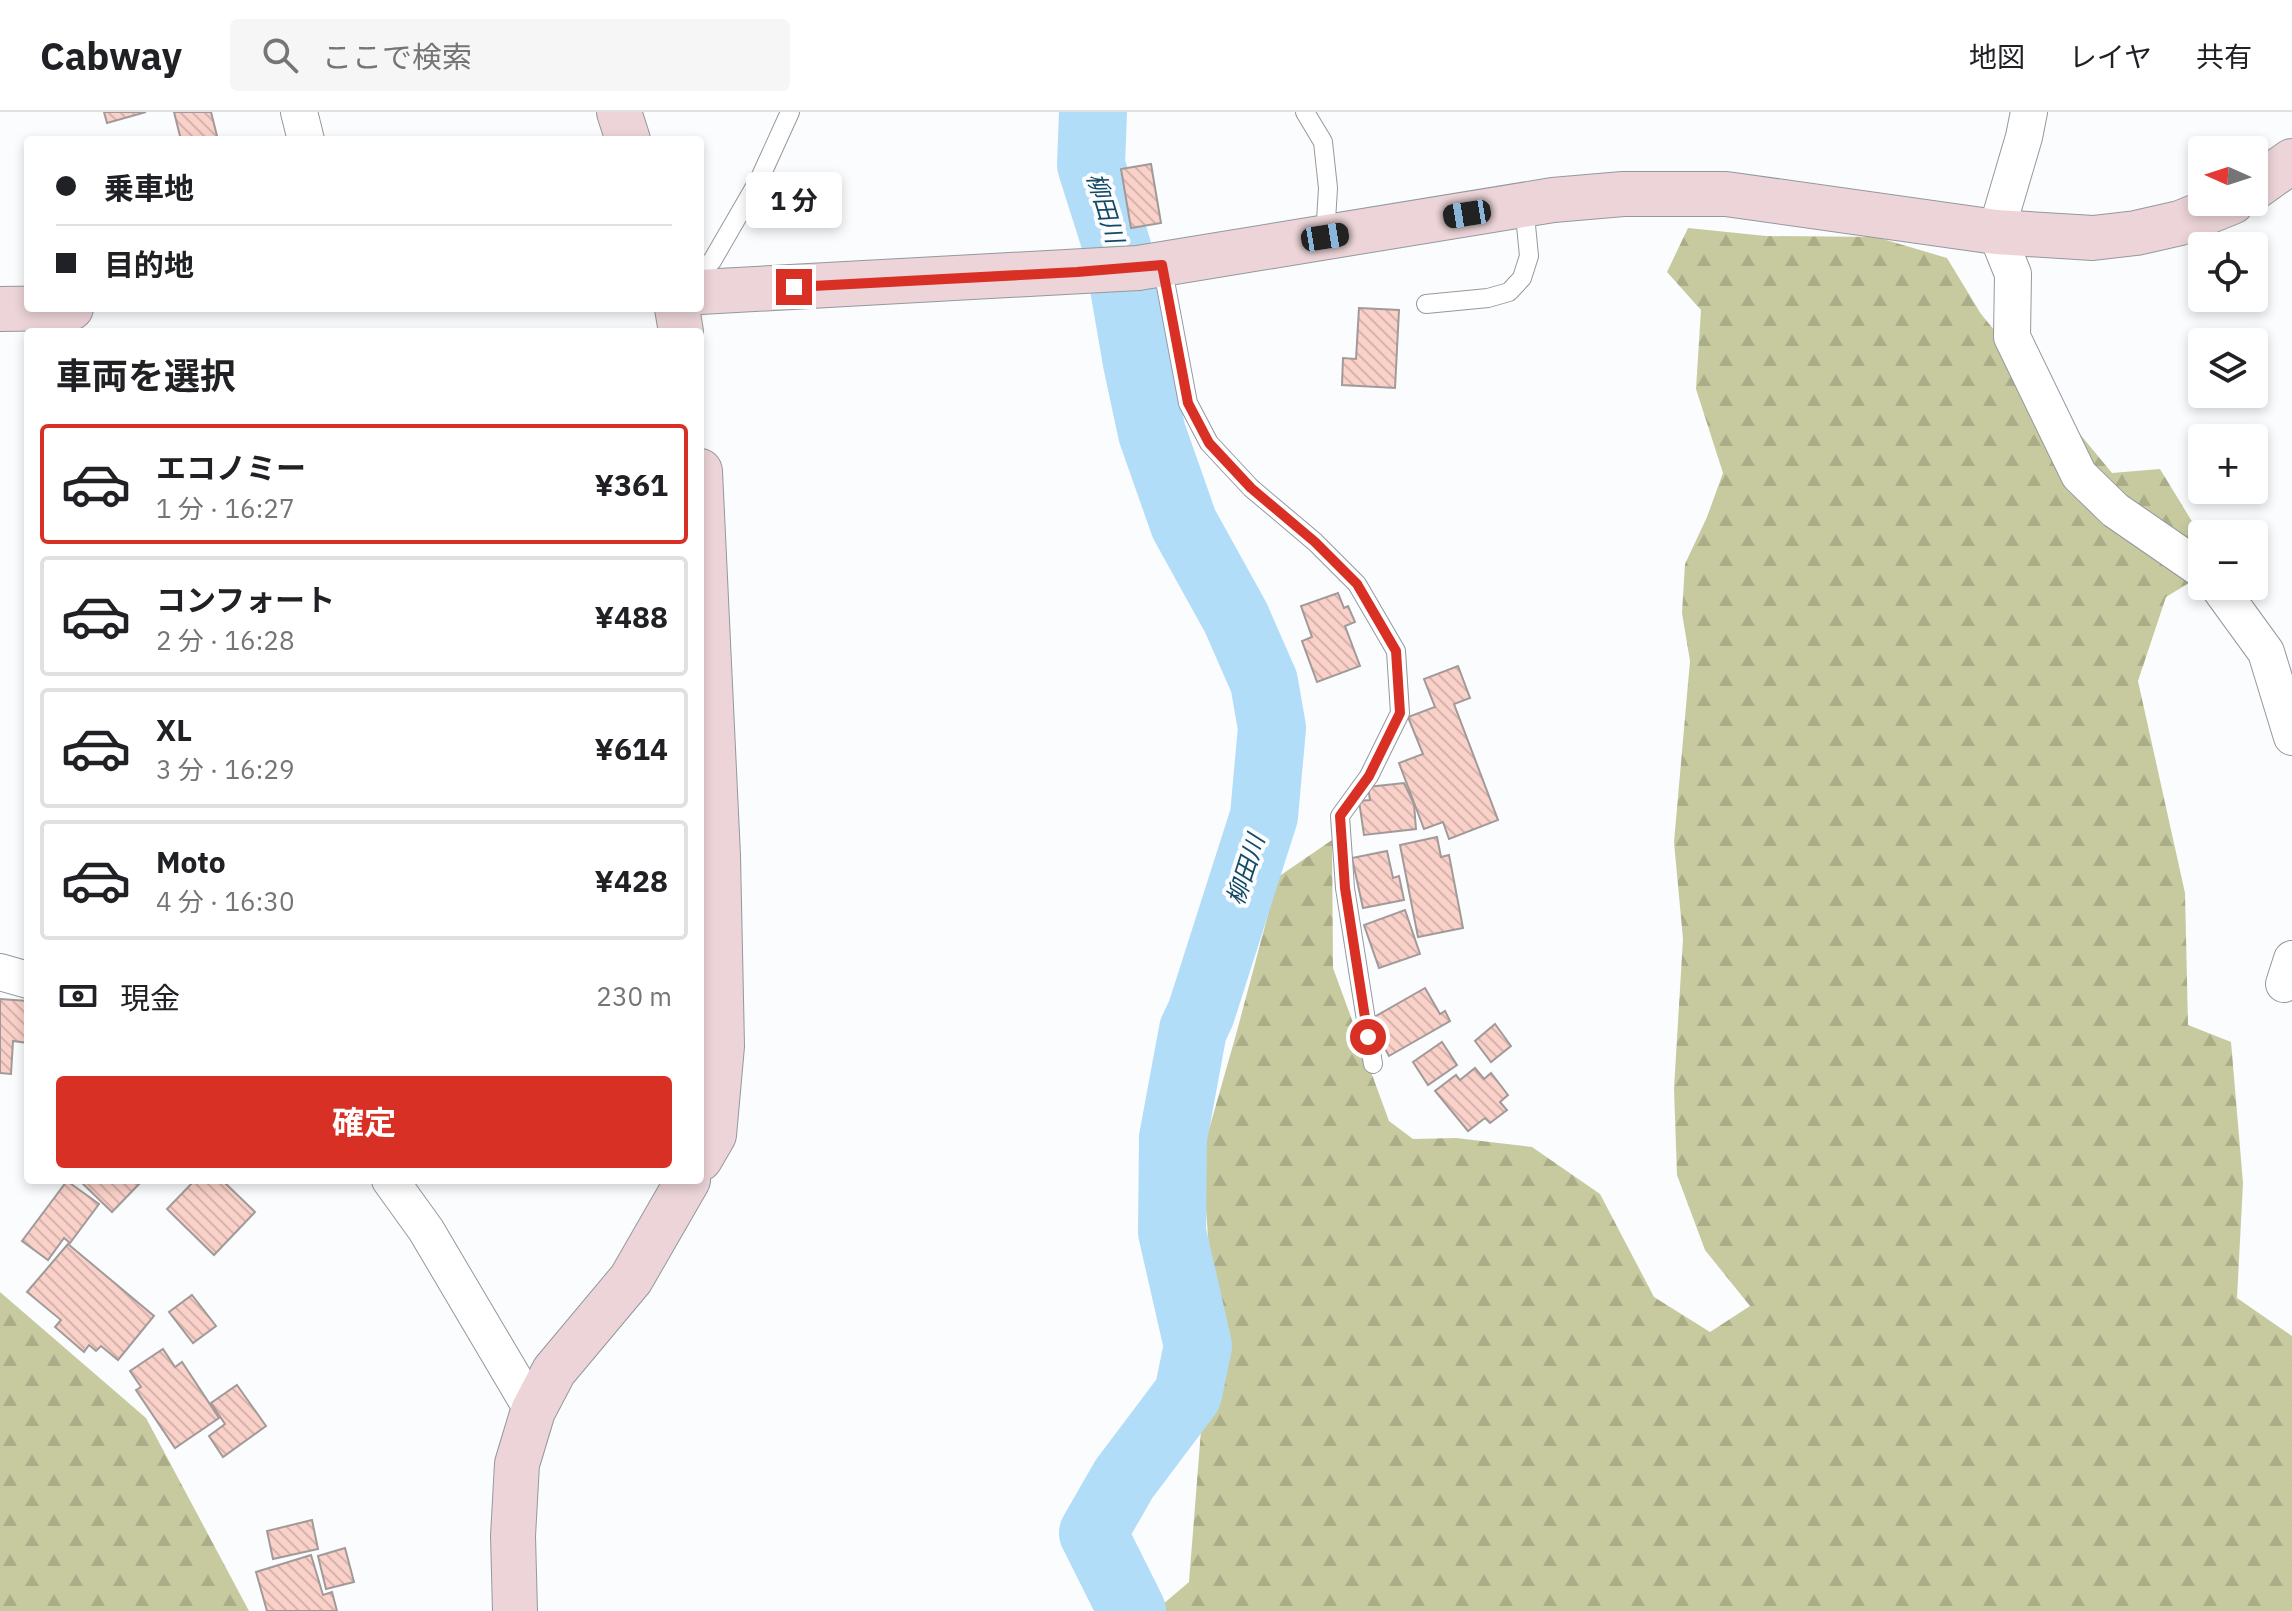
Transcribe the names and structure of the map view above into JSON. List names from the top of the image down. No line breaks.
{"water":["柳田川"],"north":"left","page":{"header":"Cabway","search":"ここで検索","nav":["地図","レイヤ","共有"],"map_buttons":["+","−"],"banner":["乗車地","目的地"],"bubble":"1 分","heading":"車両を選択","list":[{"name":"エコノミー","note":"1 分 · 16:27","value":"¥361"},{"name":"コンフォート","note":"2 分 · 16:28","value":"¥488"},{"name":"XL","note":"3 分 · 16:29","value":"¥614"},{"name":"Moto","note":"4 分 · 16:30","value":"¥428"}],"pay":["現金","230 m"],"buttons":"確定"}}
